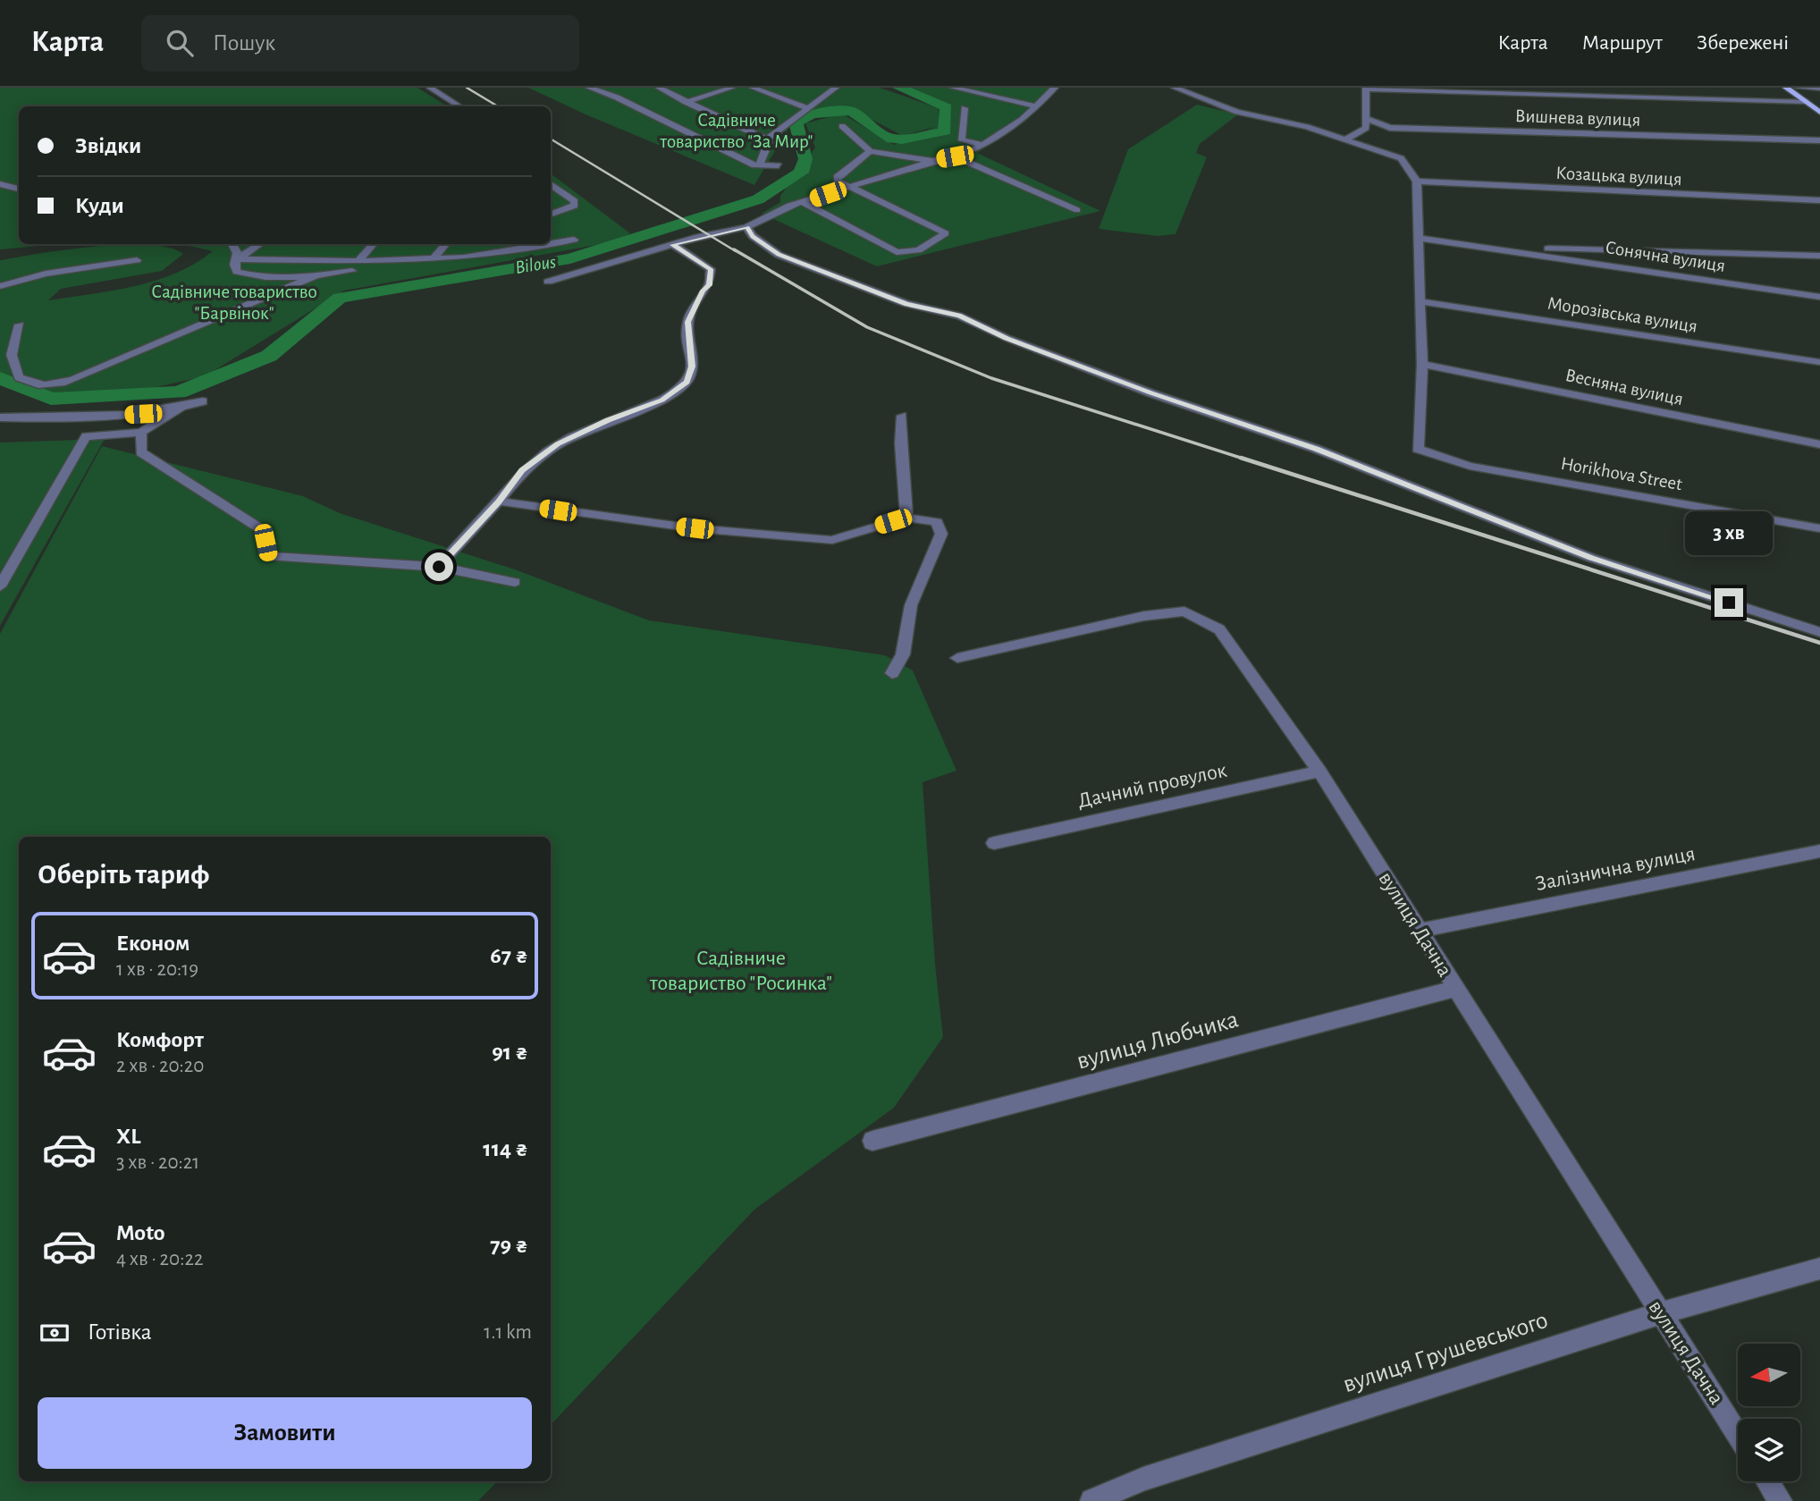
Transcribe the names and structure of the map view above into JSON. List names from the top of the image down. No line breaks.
{"streets":{"street":["Вишнева вулиця","Козацька вулиця","Сонячна вулиця","Морозівська вулиця","Весняна вулиця","Horikhova Street","Дачний провулок","Залізнична вулиця","вулиця Дачна","вулиця Любчика","вулиця Грушевського"]},"crossings":[["Весняна вулиця","Horikhova Street"],["Дачний провулок","вулиця Дачна"],["Залізнична вулиця","вулиця Дачна"],["вулиця Дачна","вулиця Любчика"],["вулиця Дачна","вулиця Грушевського"]],"water":["Bilous"],"parks":["Садівниче товариство \"За Мир\"","Садівниче товариство \"Барвінок\"","Садівниче товариство \"Росинка\""],"north":"left","page":{"header":"Карта","search":"Пошук","nav":["Карта","Маршрут","Збережені"],"banner":["Звідки","Куди"],"bubble":"3 хв","heading":"Оберіть тариф","list":[{"name":"Економ","note":"1 хв · 20:19","value":"67 ₴"},{"name":"Комфорт","note":"2 хв · 20:20","value":"91 ₴"},{"name":"XL","note":"3 хв · 20:21","value":"114 ₴"},{"name":"Moto","note":"4 хв · 20:22","value":"79 ₴"}],"pay":["Готівка","1.1 km"],"buttons":"Замовити"}}
